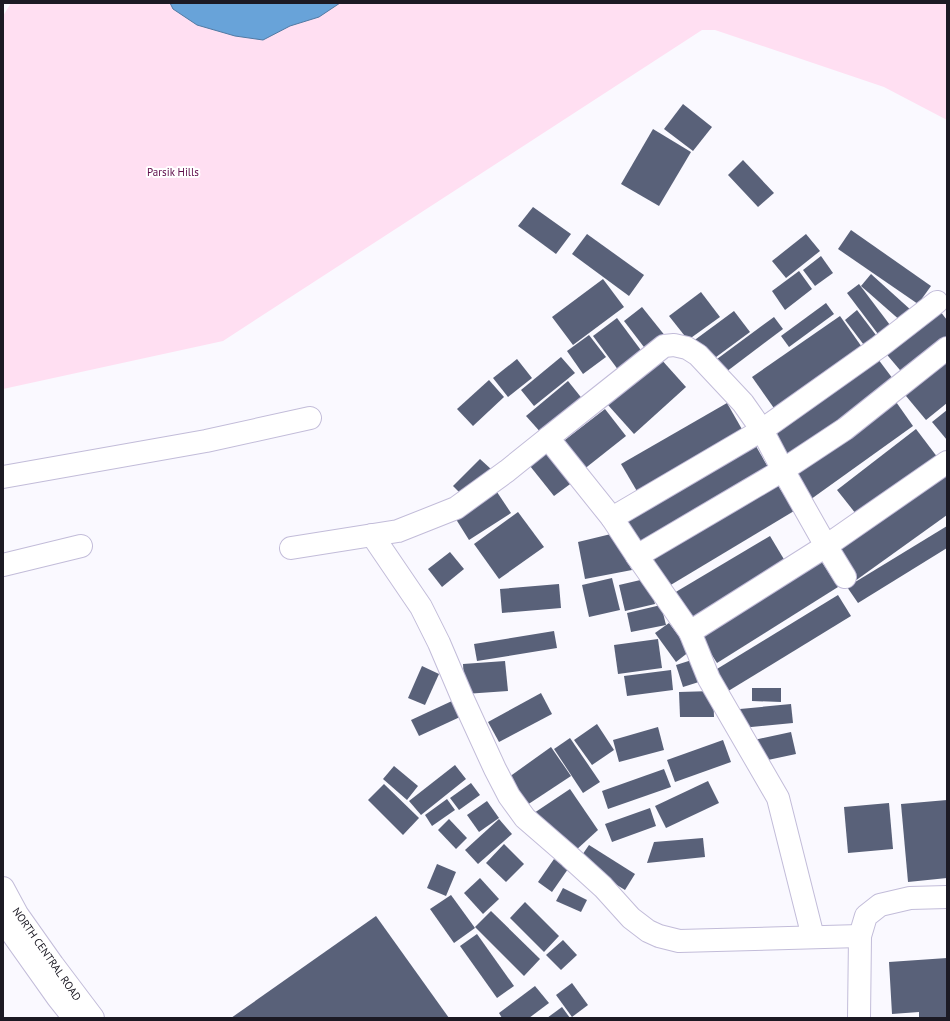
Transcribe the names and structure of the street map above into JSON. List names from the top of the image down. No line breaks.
{"streets":{"street":["NORTH CENTRAL ROAD"]},"parks":["Parsik Hills"]}
